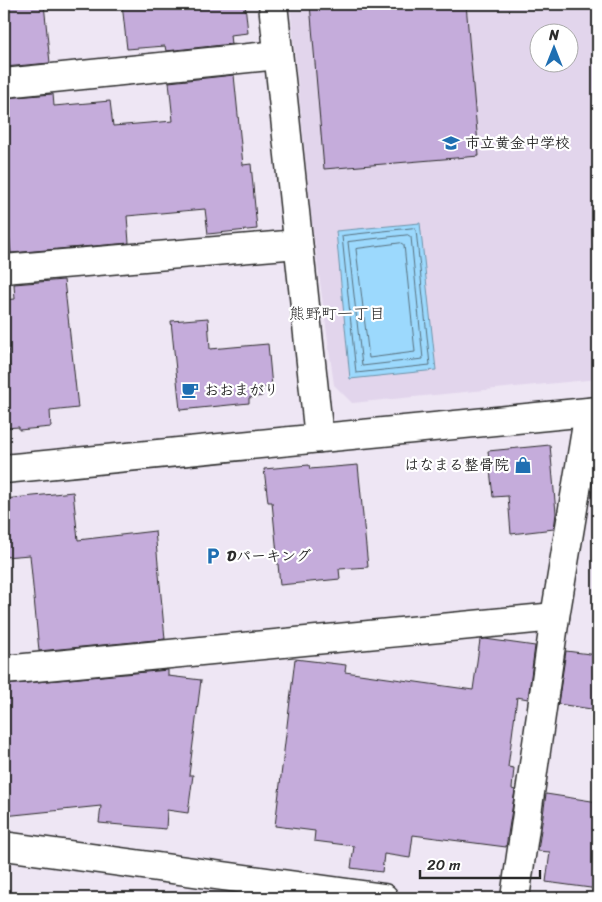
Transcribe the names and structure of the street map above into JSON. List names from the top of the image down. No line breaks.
{"districts":["熊野町一丁目"],"places":{"school or university":["市立黄金中学校"],"cafe":["おおまがり"],"shop":["はなまる整骨院"],"parking":["Dパーキング"]},"scale_bar":"20 m","north":"top"}
